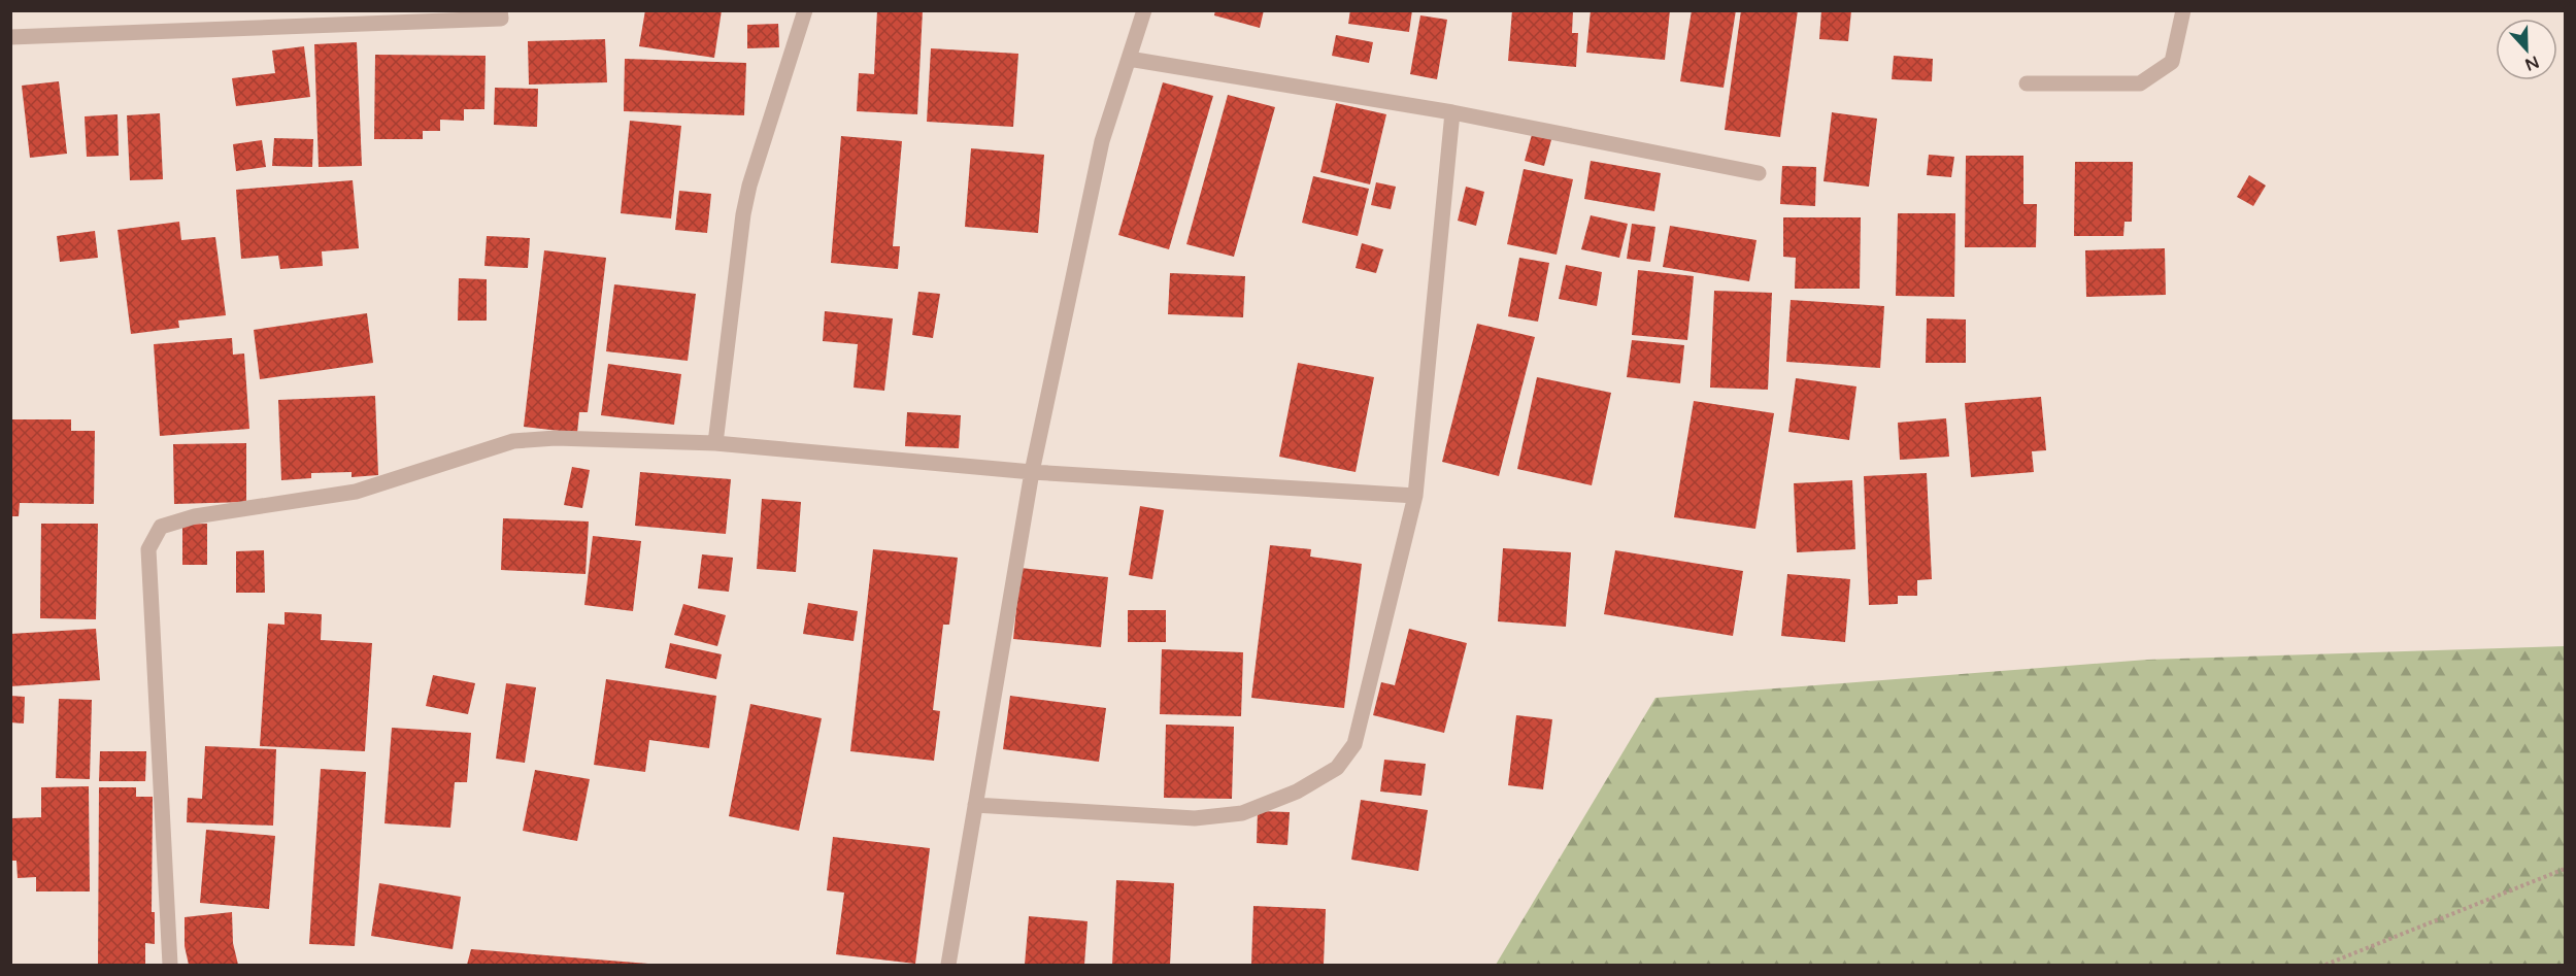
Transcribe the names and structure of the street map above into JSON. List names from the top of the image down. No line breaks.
{"north":"bottom"}
